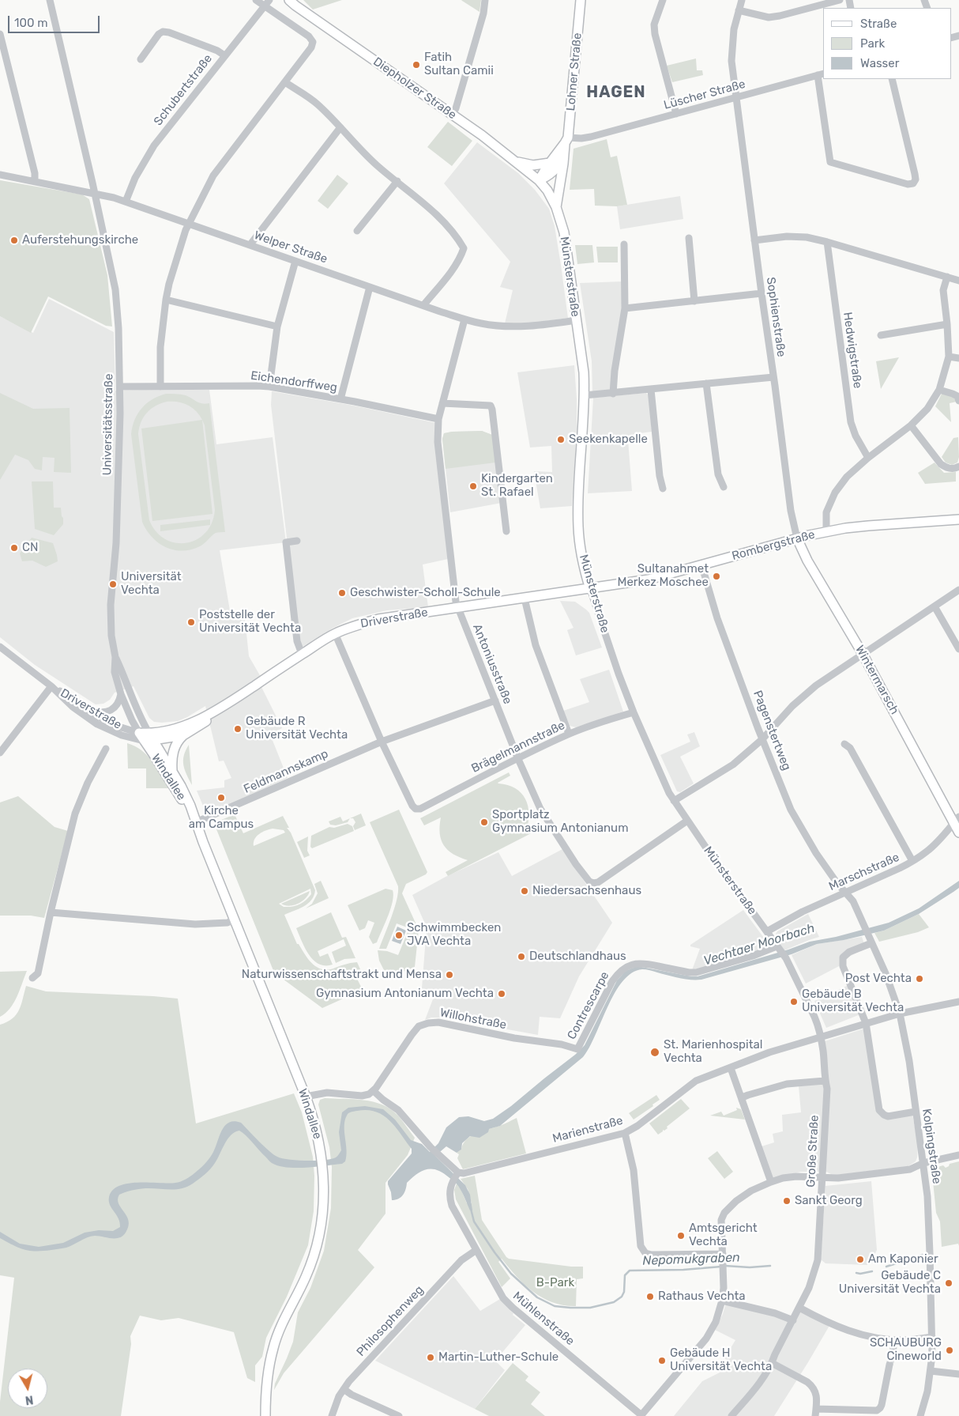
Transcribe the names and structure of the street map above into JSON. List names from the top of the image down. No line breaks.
{"streets":{"main road":["Lohner Straße","Diepholzer Straße","Münsterstraße","Rombergstraße","Driverstraße","Wintermarsch","Windallee"],"street":["Schubertstraße","Lüscher Straße","Welper Straße","Sophienstraße","Hedwigstraße","Eichendorffweg","Universitätsstraße","Antoniusstraße","Pagenstertweg","Brägelmannstraße","Feldmannskamp","Marschstraße","Contrescarpe","Willohstraße","Marienstraße","Kolpingstraße","Große Straße","Mühlenstraße","Philosophenweg"]},"crossings":[["Lohner Straße","Lüscher Straße"],["Lohner Straße","Münsterstraße"],["Diepholzer Straße","Münsterstraße"],["Schubertstraße","Welper Straße"],["Lüscher Straße","Sophienstraße"],["Welper Straße","Münsterstraße"],["Welper Straße","Universitätsstraße"],["Welper Straße","Antoniusstraße"],["Münsterstraße","Rombergstraße"],["Münsterstraße","Driverstraße"],["Münsterstraße","Antoniusstraße"],["Münsterstraße","Brägelmannstraße"],["Münsterstraße","Marschstraße"],["Münsterstraße","Contrescarpe"],["Münsterstraße","Große Straße"],["Sophienstraße","Rombergstraße"],["Sophienstraße","Wintermarsch"],["Eichendorffweg","Universitätsstraße"],["Eichendorffweg","Antoniusstraße"],["Universitätsstraße","Driverstraße"],["Universitätsstraße","Windallee"],["Rombergstraße","Driverstraße"],["Rombergstraße","Wintermarsch"],["Rombergstraße","Pagenstertweg"],["Driverstraße","Antoniusstraße"],["Driverstraße","Windallee"],["Antoniusstraße","Brägelmannstraße"],["Antoniusstraße","Feldmannskamp"],["Wintermarsch","Marschstraße"],["Pagenstertweg","Marschstraße"],["Pagenstertweg","Kolpingstraße"],["Brägelmannstraße","Feldmannskamp"],["Feldmannskamp","Windallee"],["Marschstraße","Kolpingstraße"],["Contrescarpe","Willohstraße"],["Contrescarpe","Große Straße"],["Marienstraße","Kolpingstraße"],["Marienstraße","Große Straße"],["Marienstraße","Mühlenstraße"],["Mühlenstraße","Philosophenweg"]],"districts":["HAGEN"],"water":["Vechtaer Moorbach","Nepomukgraben"],"parks":["B-Park"],"places":["Fatih Sultan Camii","Auferstehungskirche","Seekenkapelle","Kindergarten St. Rafael","CN","Sultanahmet Merkez Moschee","Universität Vechta","Geschwister-Scholl-Schule","Poststelle der Universität Vechta","Gebäude R Universität Vechta","Kirche am Campus","Sportplatz Gymnasium Antonianum","Niedersachsenhaus","Schwimmbecken JVA Vechta","Deutschlandhaus","Naturwissenschaftstrakt und Mensa","Post Vechta","Gymnasium Antonianum Vechta","Gebäude B Universität Vechta","St. Marienhospital Vechta","Sankt Georg","Amtsgericht Vechta","Am Kaponier","Gebäude C Universität Vechta","Rathaus Vechta","SCHAUBURG Cineworld","Martin-Luther-Schule","Gebäude H Universität Vechta"],"legend":["Straße","Park","Wasser"],"scale_bar":"100 m","north":"bottom"}
